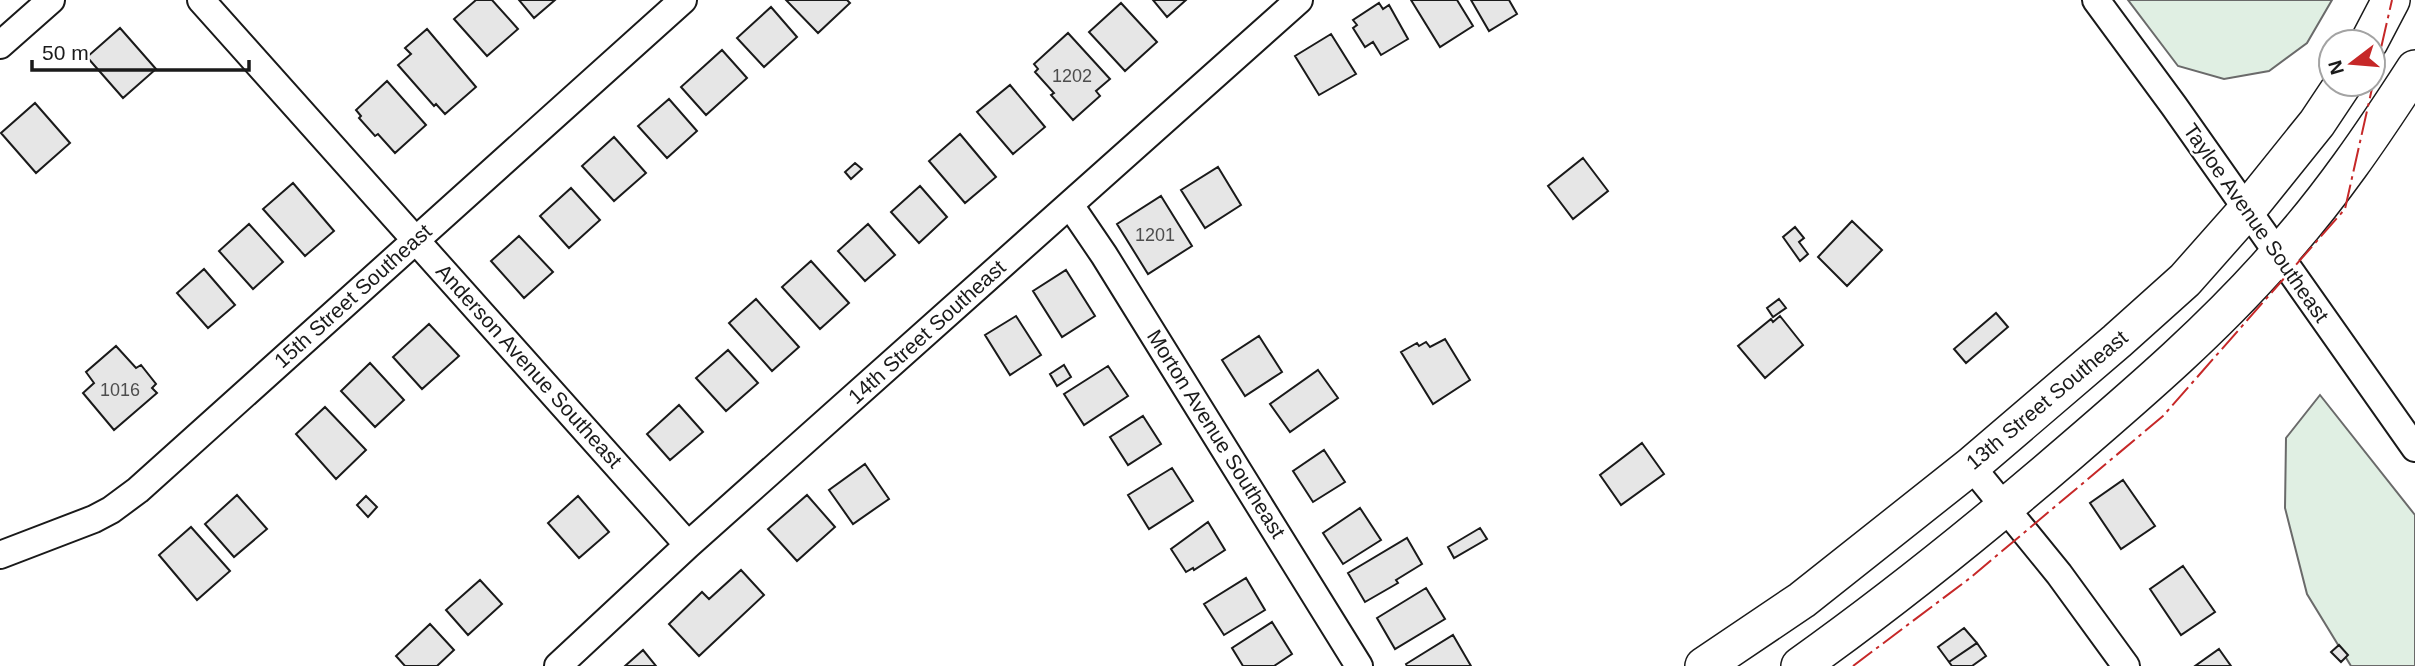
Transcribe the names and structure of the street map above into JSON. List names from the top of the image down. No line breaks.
{"streets":{"main road":["13th Street Southeast"],"street":["Tayloe Avenue Southeast","15th Street Southeast","14th Street Southeast","Anderson Avenue Southeast","Morton Avenue Southeast"]},"crossings":[["Tayloe Avenue Southeast","13th Street Southeast"],["15th Street Southeast","Anderson Avenue Southeast"],["14th Street Southeast","Anderson Avenue Southeast"],["14th Street Southeast","Morton Avenue Southeast"]],"house_numbers":["1202","1201","1016"],"scale_bar":"50 m","north":"left"}
